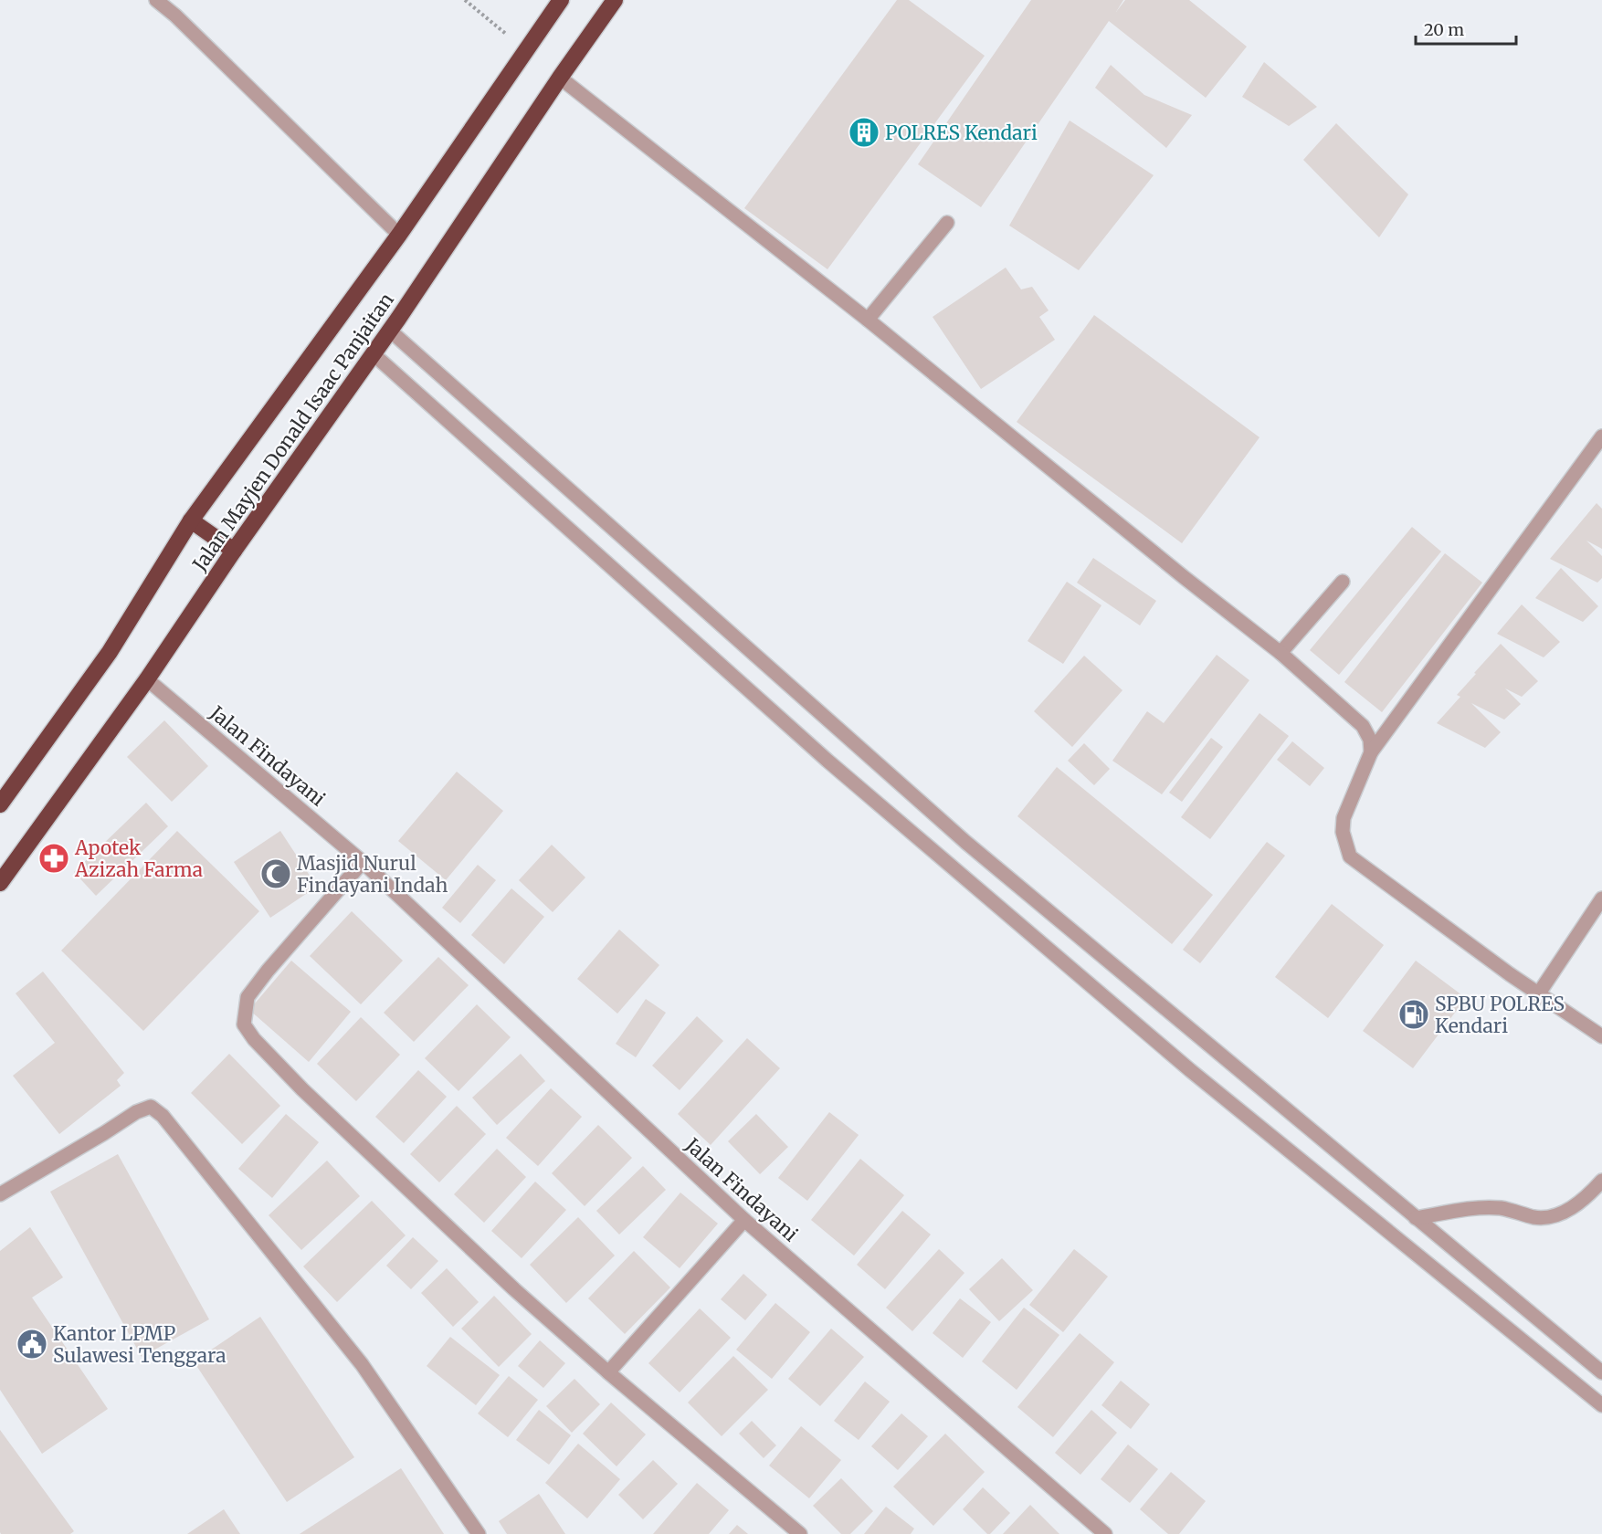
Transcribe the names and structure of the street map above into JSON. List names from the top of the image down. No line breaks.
{"streets":{"highway":["Jalan Mayjen Donald Isaac Panjaitan"],"street":["Jalan Findayani"]},"crossings":[["Jalan Mayjen Donald Isaac Panjaitan","Jalan Findayani"]],"places":{"building":["POLRES Kendari"],"pharmacy":["Apotek Azizah Farma"],"mosque":["Masjid Nurul Findayani Indah"],"fuel station":["SPBU POLRES Kendari"],"public building":["Kantor LPMP Sulawesi Tenggara"]},"scale_bar":"20 m"}
